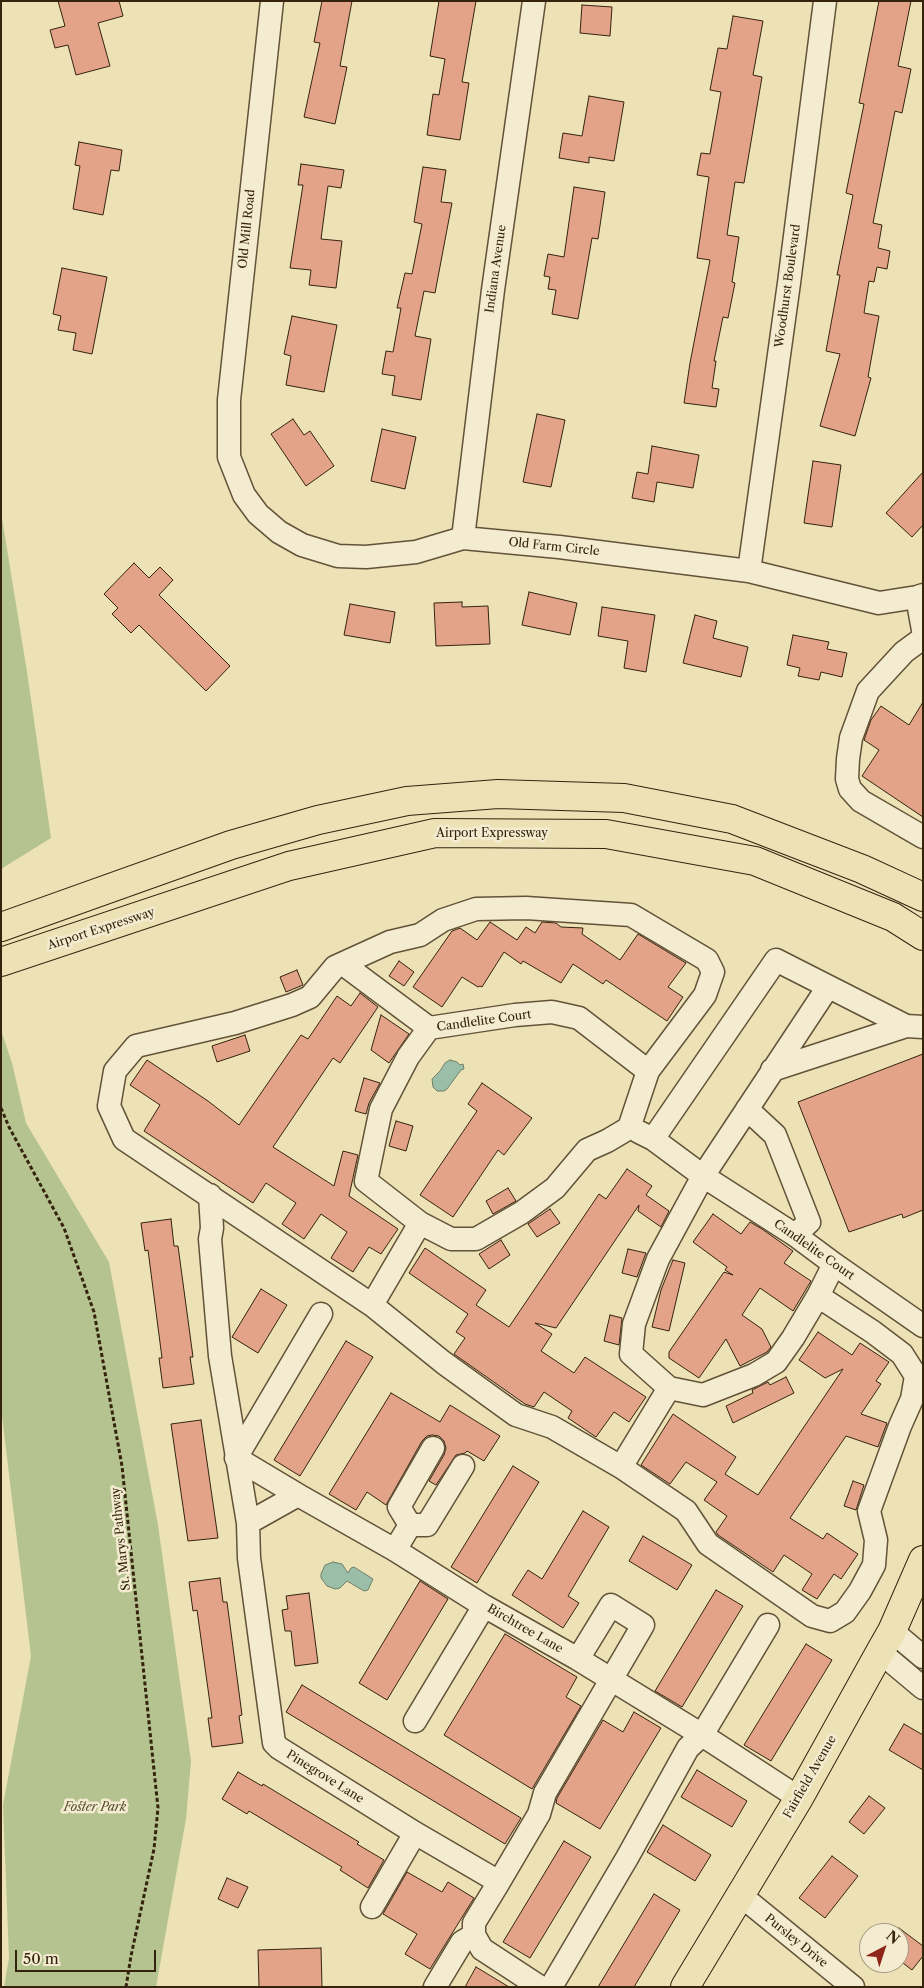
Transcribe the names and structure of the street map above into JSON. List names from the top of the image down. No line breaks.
{"streets":{"main road":["Airport Expressway","Fairfield Avenue"],"street":["Old Mill Road","Indiana Avenue","Woodhurst Boulevard","Old Farm Circle","Candlelite Court","Birchtree Lane","Pinegrove Lane","Pursley Drive"],"path":["St. Marys Pathway"]},"crossings":[["Old Mill Road","Old Farm Circle"],["Indiana Avenue","Old Farm Circle"],["Woodhurst Boulevard","Old Farm Circle"],["Birchtree Lane","Pinegrove Lane"],["Birchtree Lane","Fairfield Avenue"],["Fairfield Avenue","Pursley Drive"]],"parks":["Foster Park"],"scale_bar":"50 m","north":"top right"}
